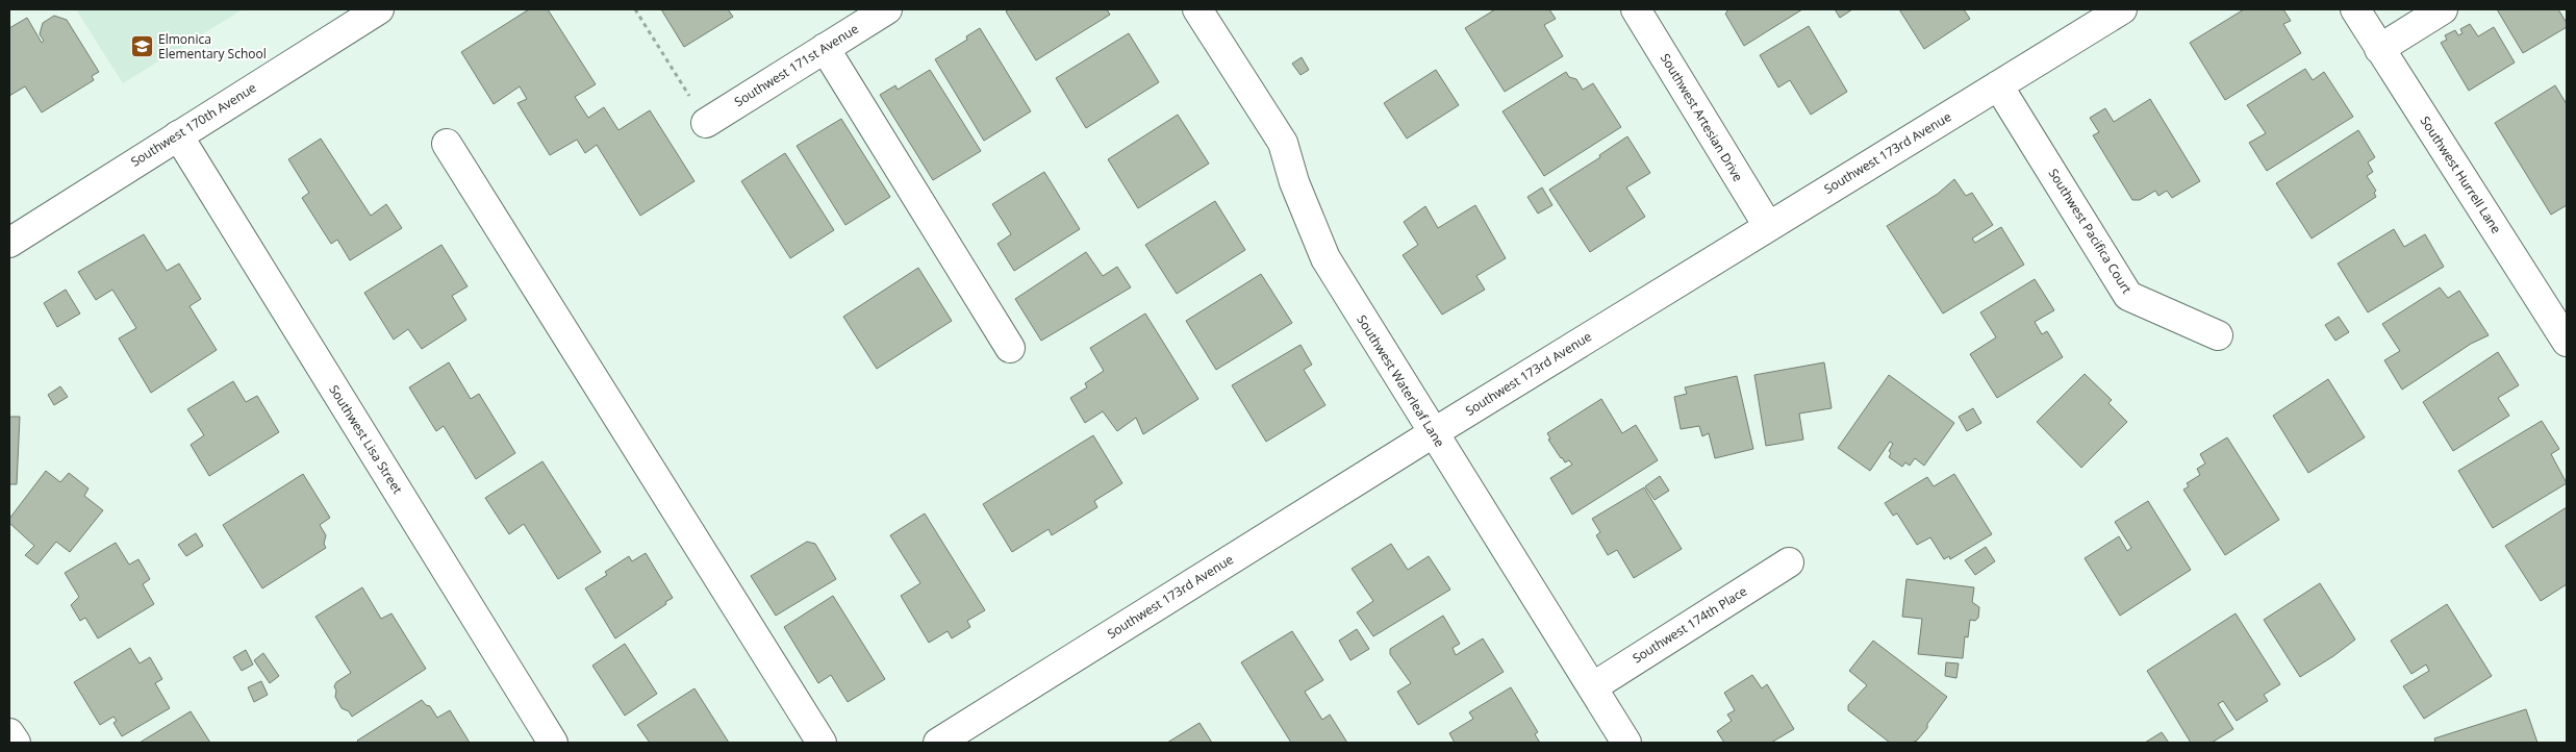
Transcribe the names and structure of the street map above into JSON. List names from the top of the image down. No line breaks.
{"streets":{"street":["Southwest 171st Avenue","Southwest Artesian Drive","Southwest 170th Avenue","Southwest 173rd Avenue","Southwest Hurrell Lane","Southwest Pacifica Court","Southwest Waterleaf Lane","Southwest Lisa Street","Southwest 174th Place"]},"crossings":[["Southwest Artesian Drive","Southwest 173rd Avenue"],["Southwest 170th Avenue","Southwest Lisa Street"],["Southwest 173rd Avenue","Southwest Pacifica Court"],["Southwest 173rd Avenue","Southwest Waterleaf Lane"],["Southwest Waterleaf Lane","Southwest 174th Place"]],"places":{"school or university":["Elmonica Elementary School"]}}
